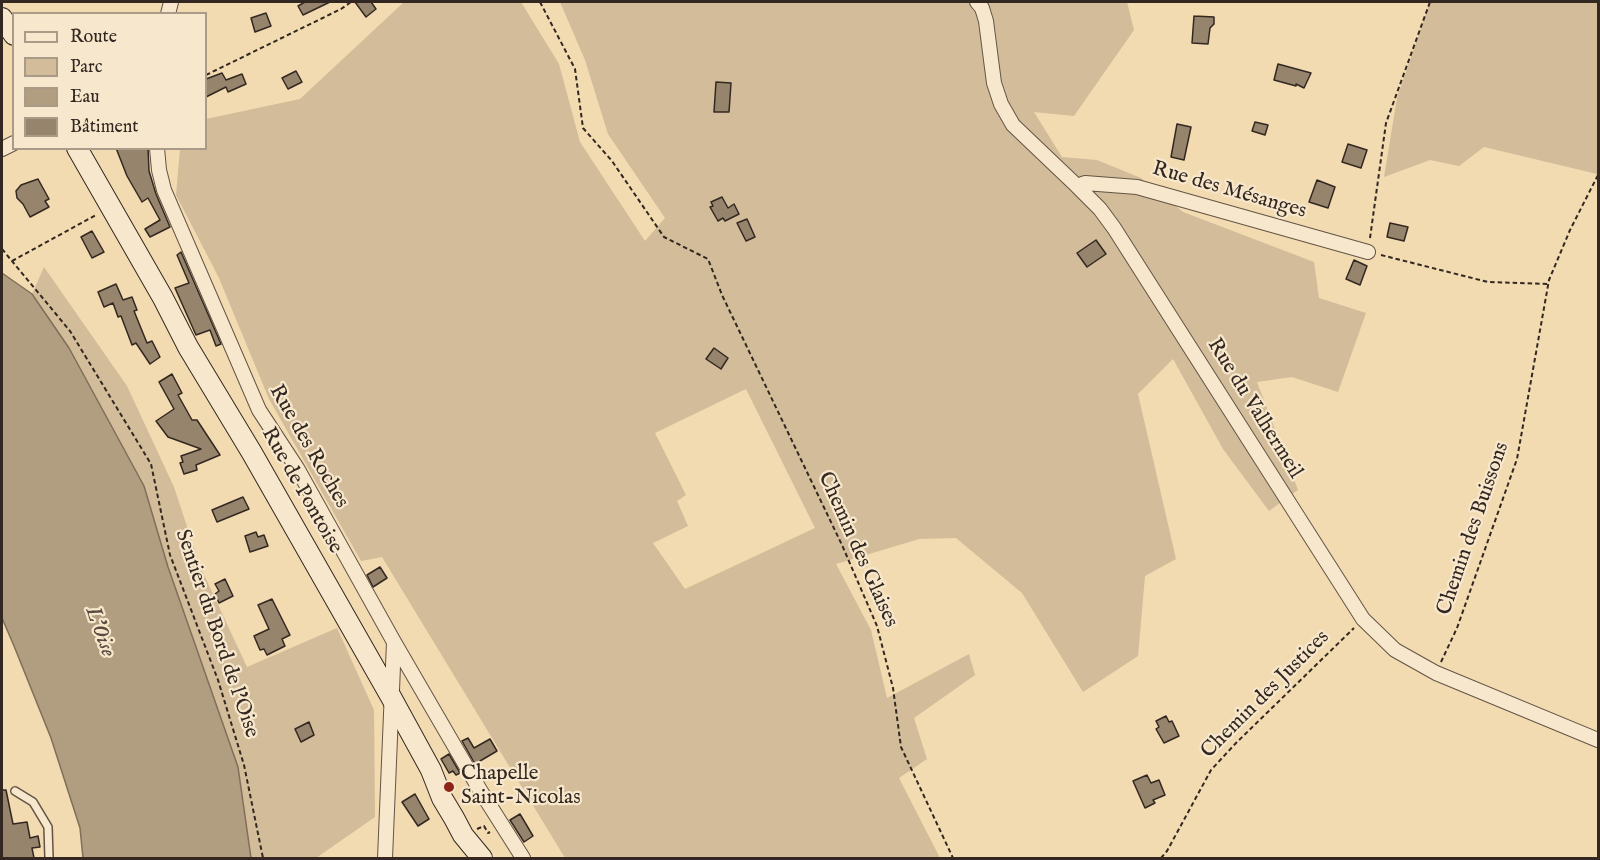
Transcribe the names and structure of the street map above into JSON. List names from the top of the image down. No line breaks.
{"streets":{"main road":["Rue de Pontoise"],"street":["Rue des Mésanges","Rue du Valhermeil","Rue des Roches"],"path":["Chemin des Buissons","Chemin des Glaises","Sentier du Bord de l'Oise","Chemin des Justices"]},"crossings":[["Rue des Mésanges","Rue du Valhermeil"],["Rue du Valhermeil","Chemin des Buissons"],["Rue du Valhermeil","Chemin des Justices"]],"water":["L'Oise"],"places":["Chapelle Saint-Nicolas"],"legend":["Route","Parc","Eau","Bâtiment"]}
